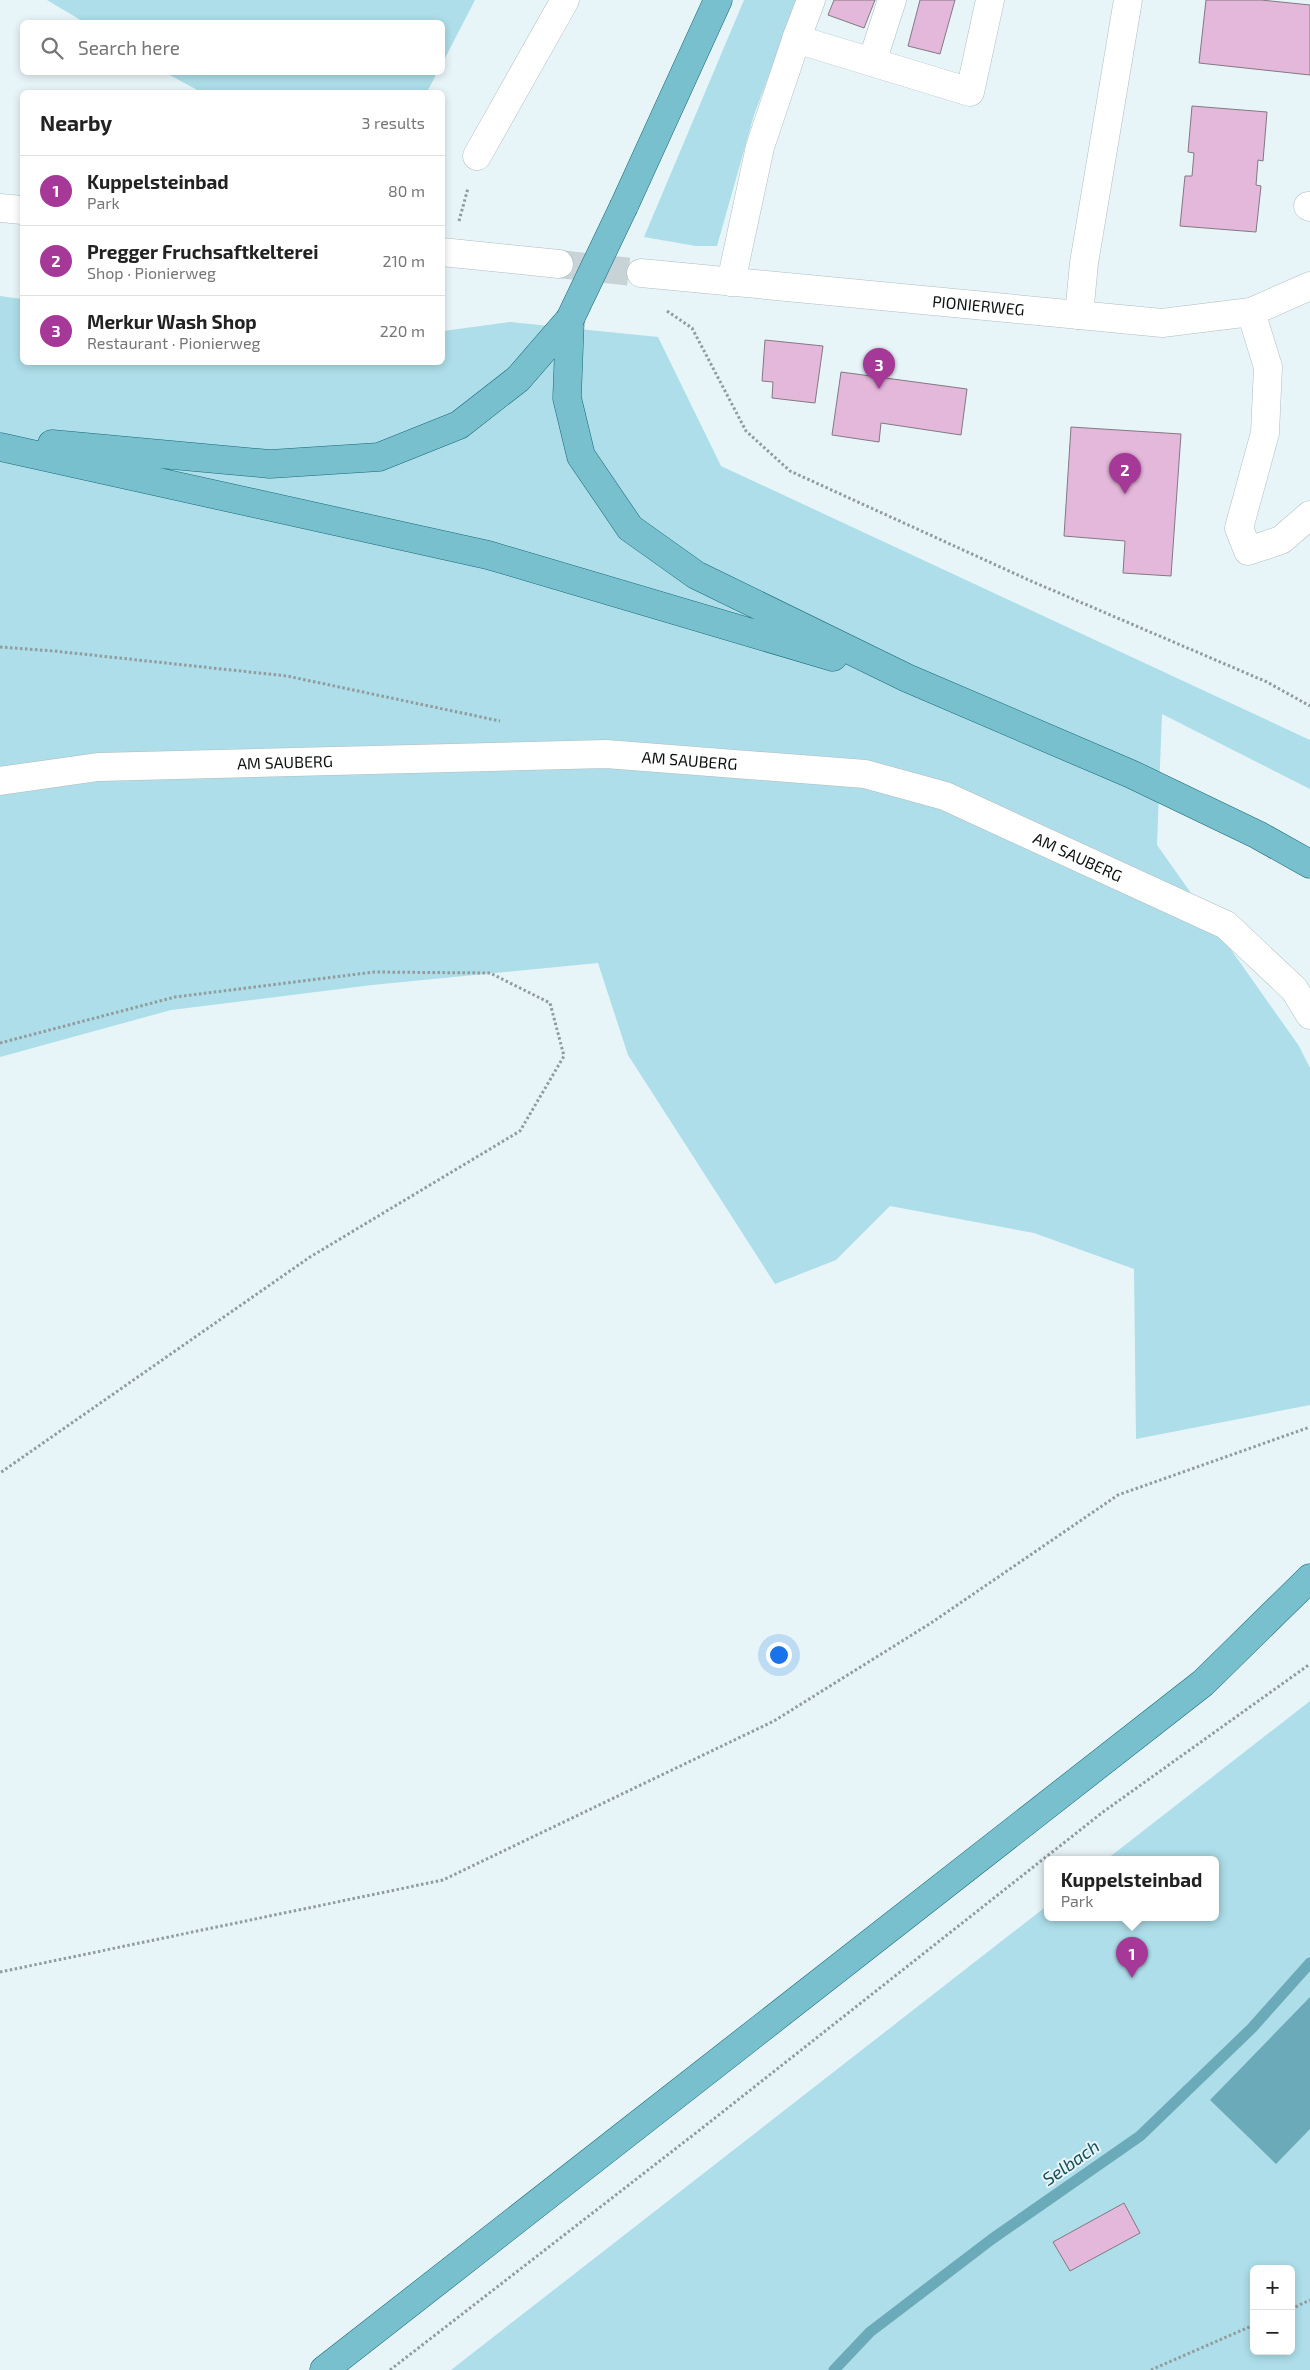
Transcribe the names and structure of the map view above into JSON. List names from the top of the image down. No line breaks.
{"streets":{"street":["PIONIERWEG","AM SAUBERG"]},"water":["Selbach"],"page":{"search":"Search here","heading":["Nearby","3 results"],"list":[{"mark":"1","name":"Kuppelsteinbad","note":"Park","value":"80 m"},{"mark":"2","name":"Pregger Fruchsaftkelterei","note":"Shop · Pionierweg","value":"210 m"},{"mark":"3","name":"Merkur Wash Shop","note":"Restaurant · Pionierweg","value":"220 m"}],"pins":["3","2","1"],"popup":["Kuppelsteinbad","Park"],"map_buttons":["+","−"]}}
